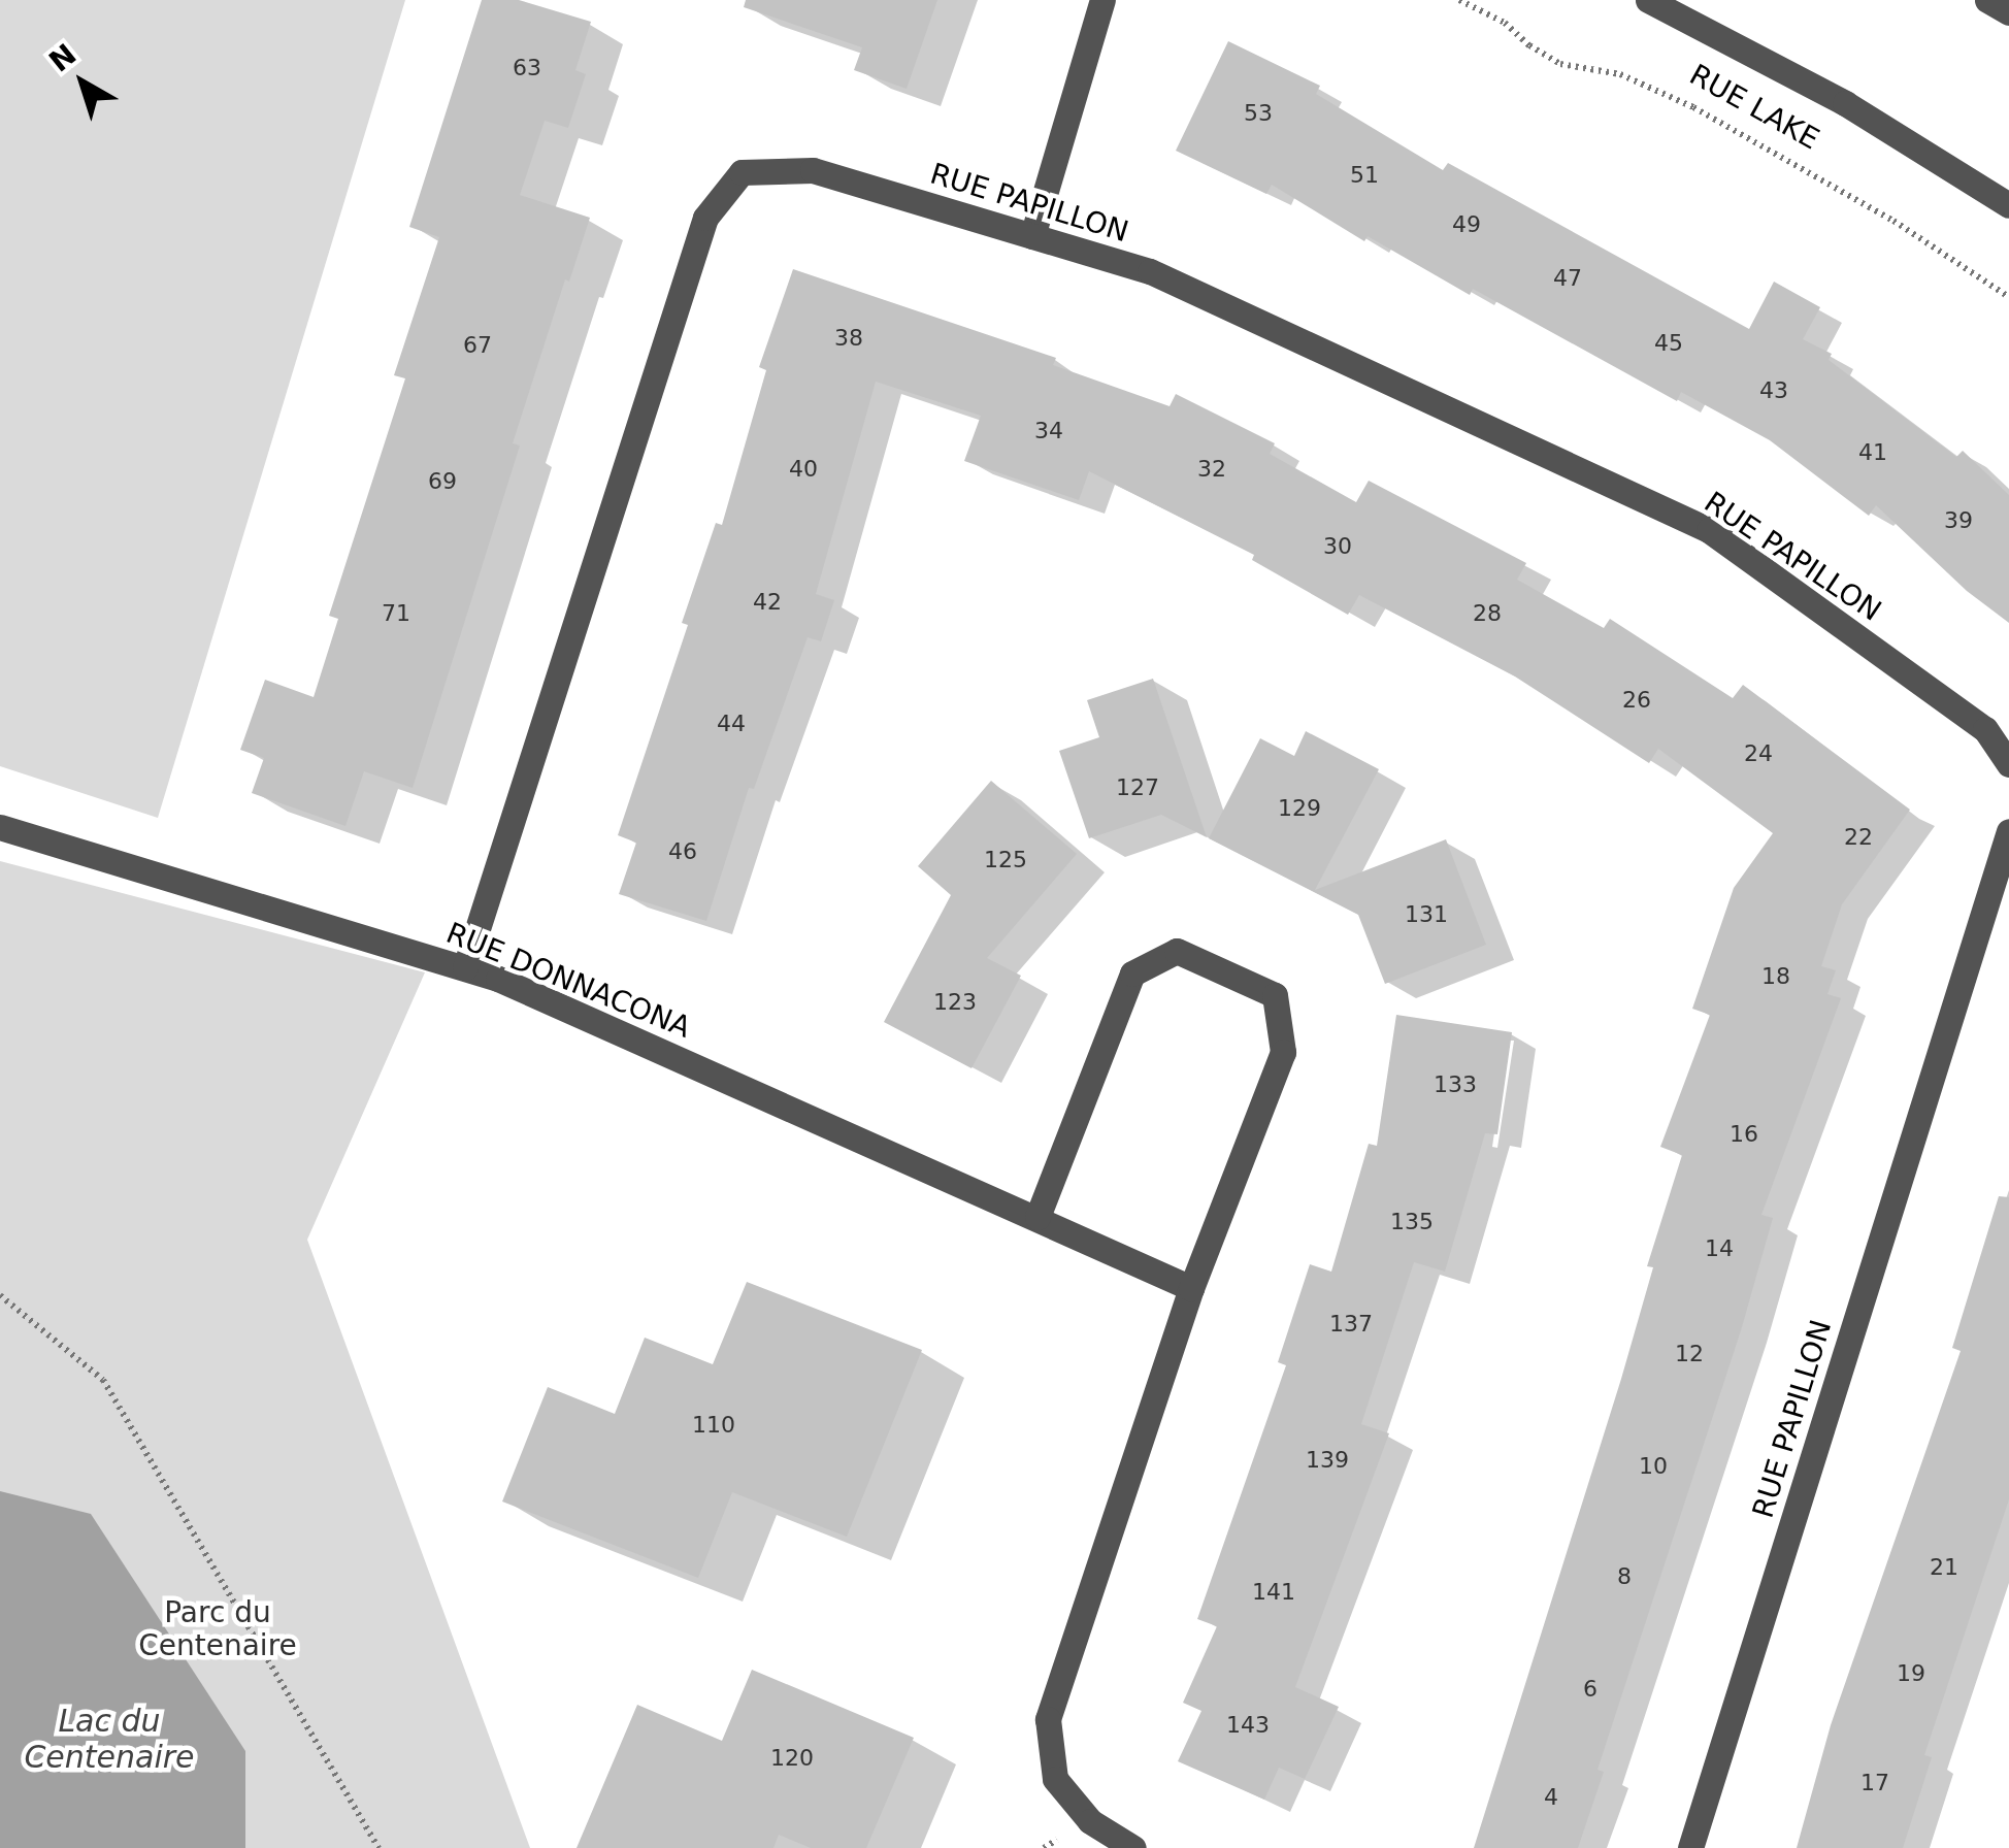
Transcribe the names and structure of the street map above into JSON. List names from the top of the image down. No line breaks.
{"streets":{"street":["RUE LAKE","RUE PAPILLON","RUE DONNACONA"]},"crossings":[["RUE PAPILLON","RUE DONNACONA"]],"water":["Lac du Centenaire"],"parks":["Parc du Centenaire"],"house_numbers":["63","53","51","49","47","38","45","67","43","34","41","40","32","69","39","30","42","71","28","26","44","24","127","129","22","46","125","131","18","123","133","16","135","14","137","12","110","139","10","21","8","141","19","6","143","120","17","4"],"north":"top left"}
